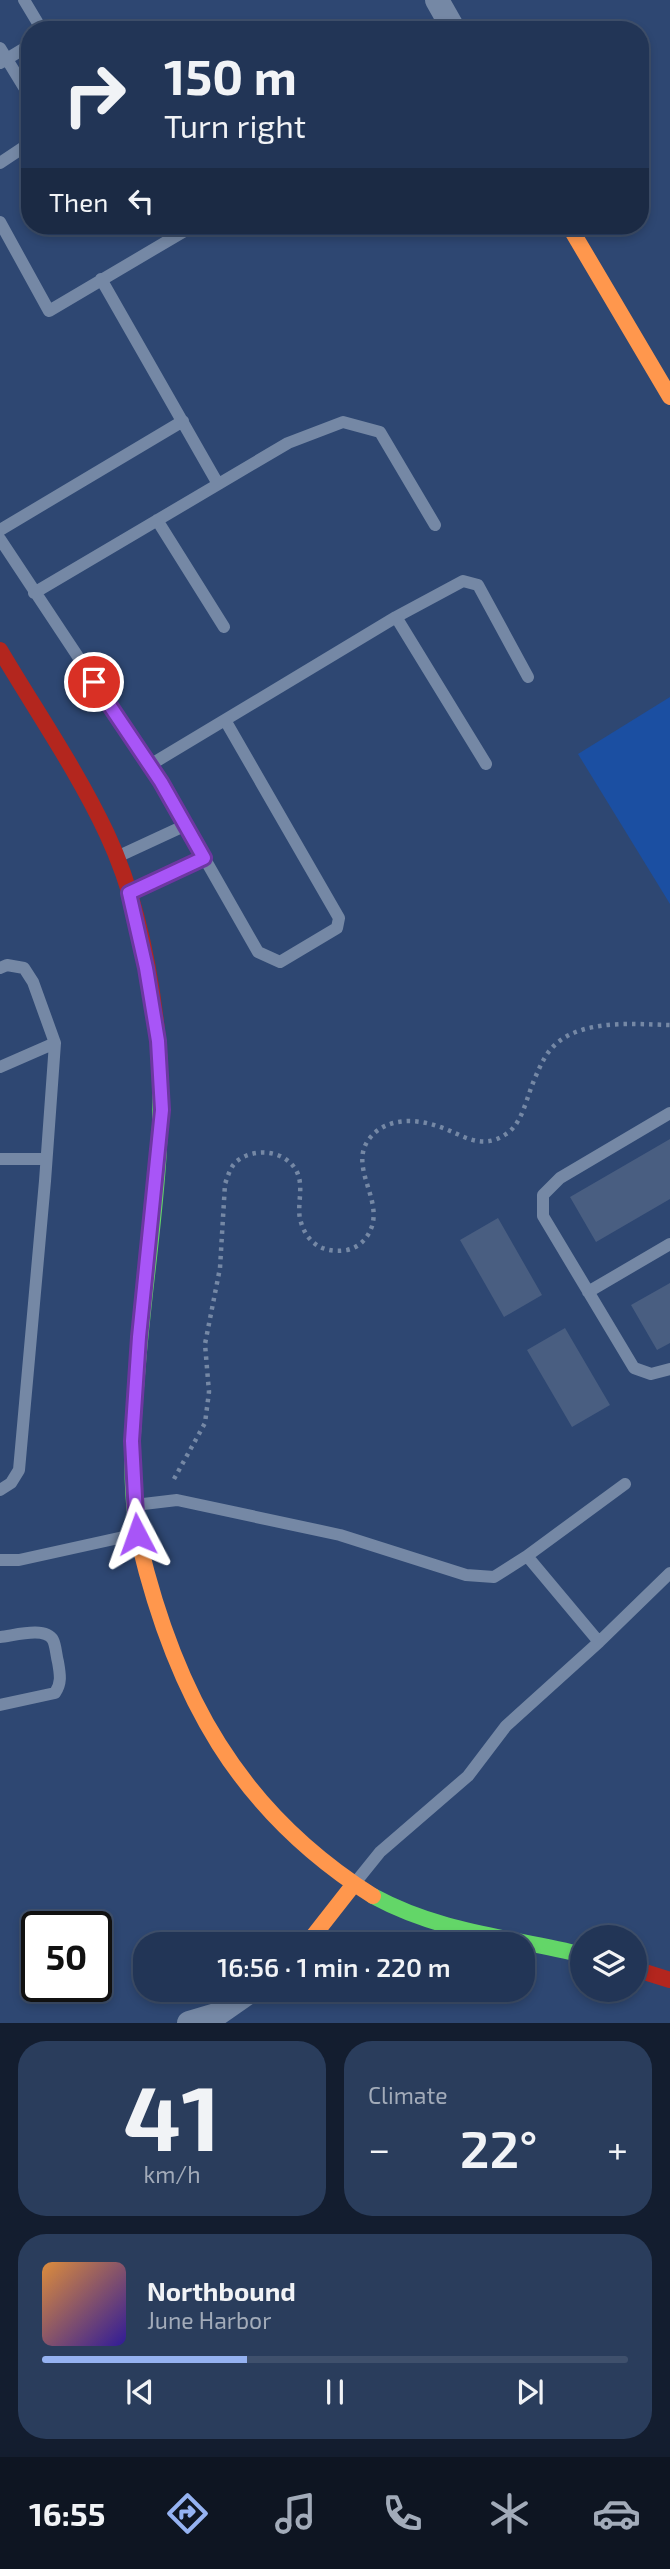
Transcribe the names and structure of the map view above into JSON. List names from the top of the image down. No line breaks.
{"page":{"turn":["150 m","Turn right"],"then":"Then","limit":"50","trip":"16:56 · 1 min · 220 m","tile":[["41","km/h"],"Climate"],"heat":["−","22°","+"],"song":["Northbound","June Harbor"],"tabs":"16:55"}}
